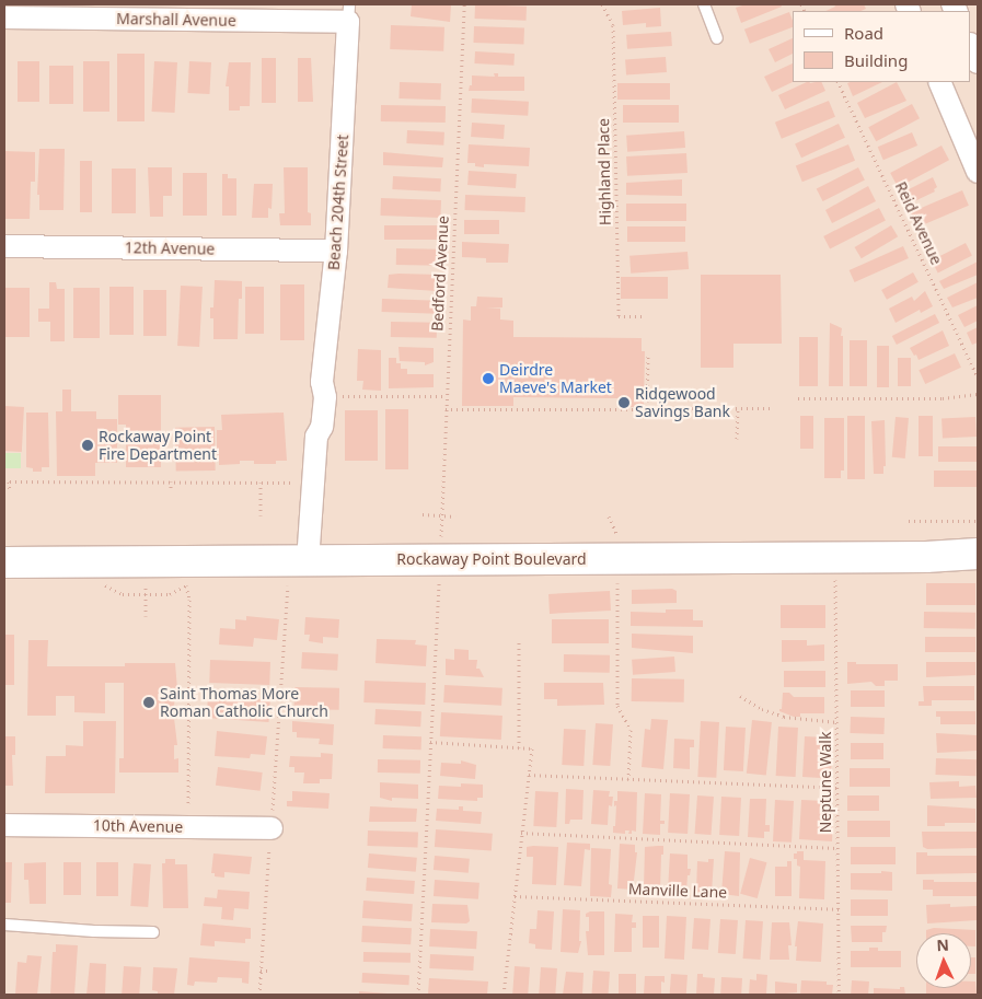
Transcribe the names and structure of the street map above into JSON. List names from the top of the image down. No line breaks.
{"streets":{"street":["Marshall Avenue","Beach 204th Street","12th Avenue","Rockaway Point Boulevard","10th Avenue"],"path":["Highland Place","Reid Avenue","Bedford Avenue","Neptune Walk","Manville Lane"]},"crossings":[["Marshall Avenue","Beach 204th Street"],["Beach 204th Street","12th Avenue"],["Beach 204th Street","Rockaway Point Boulevard"],["Neptune Walk","Manville Lane"]],"places":["Deirdre Maeve's Market","Ridgewood Savings Bank","Rockaway Point Fire Department","Saint Thomas More Roman Catholic Church"],"legend":["Road","Building"],"north":"top"}
